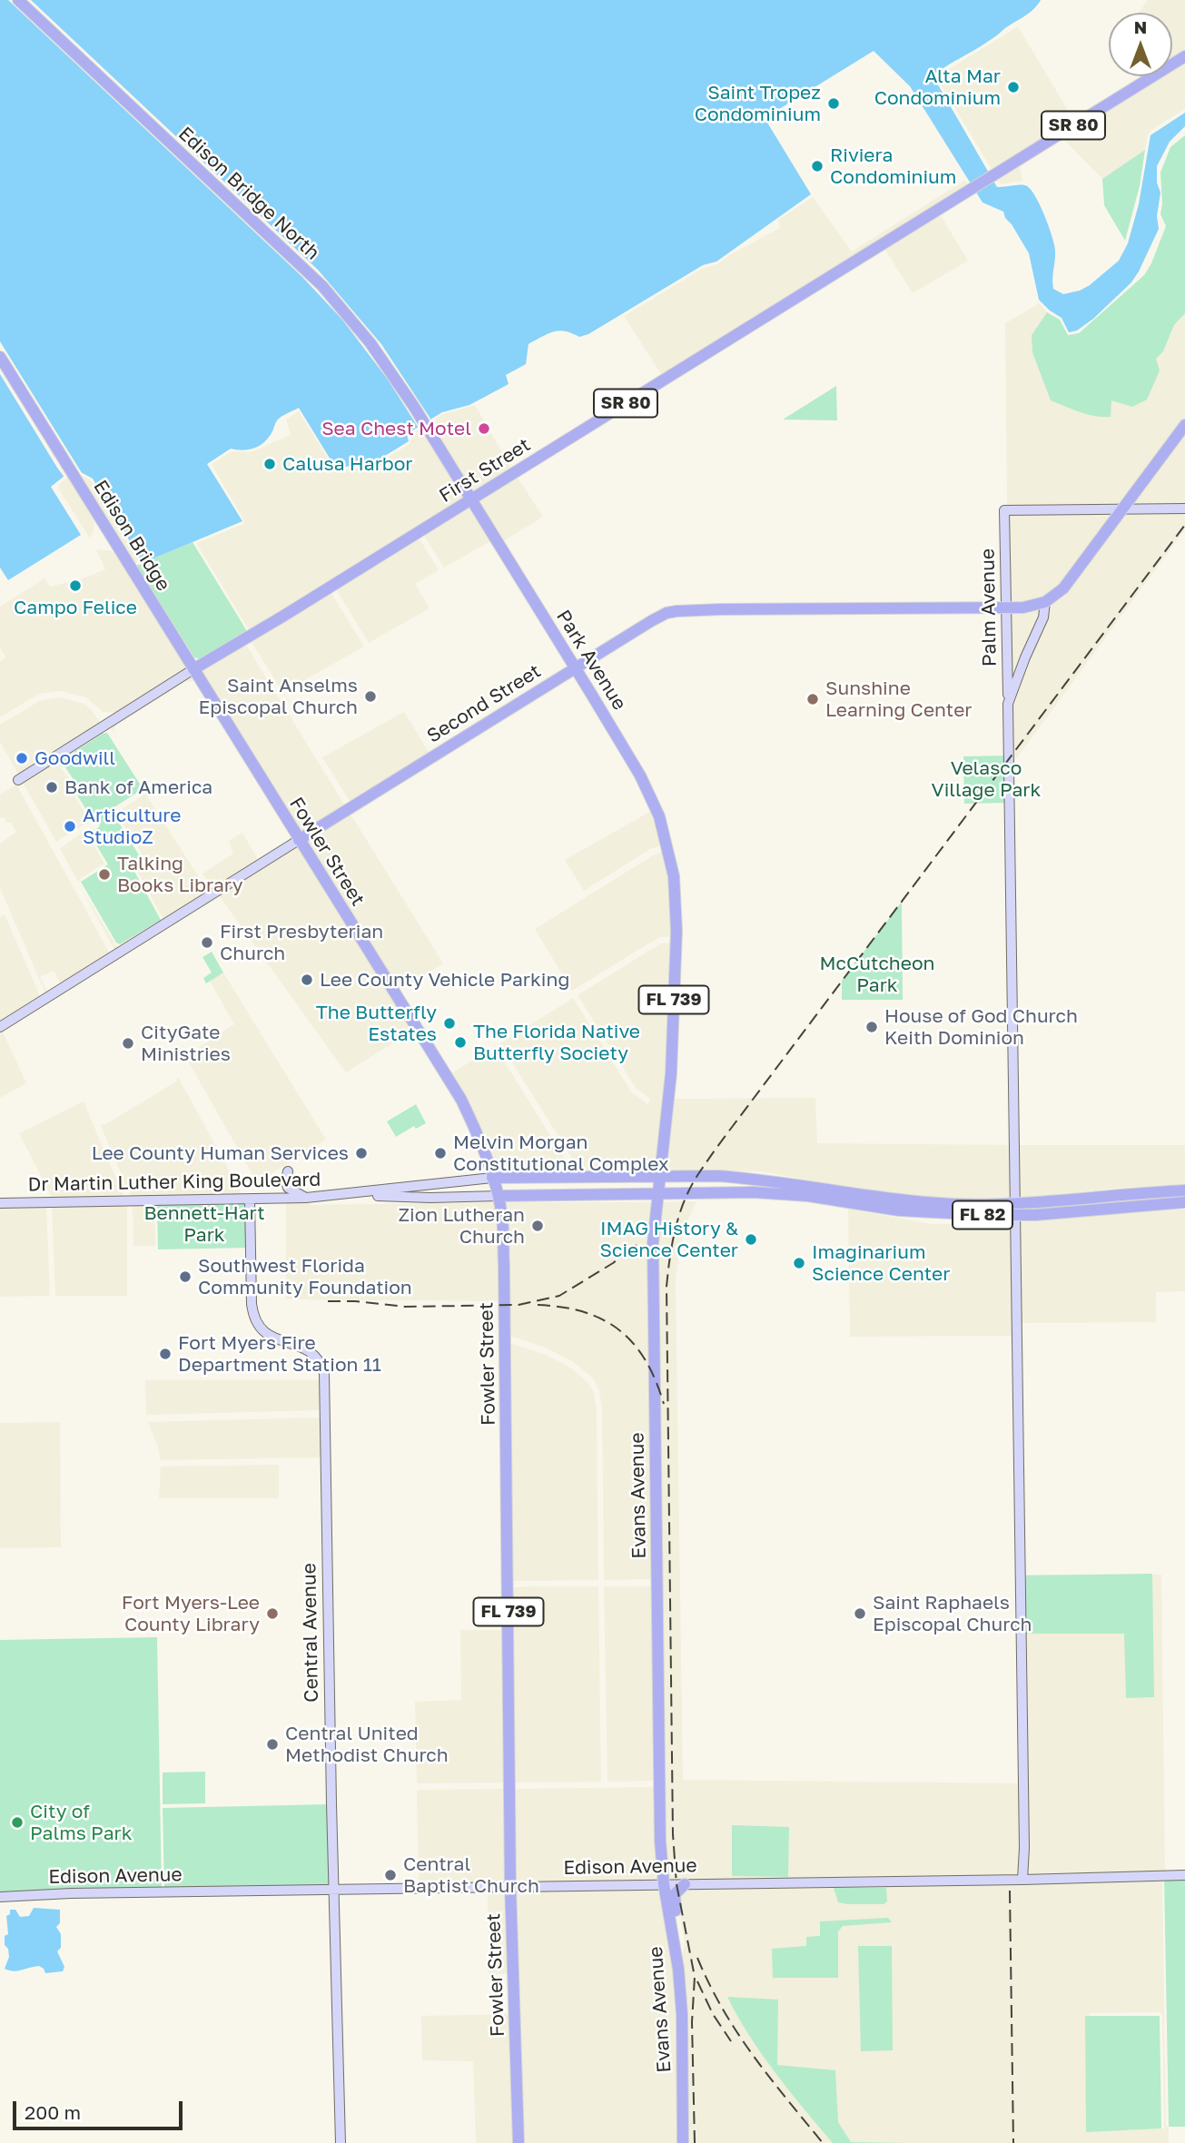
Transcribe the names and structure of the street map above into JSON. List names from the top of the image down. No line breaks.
{"streets":{"main road":["SR 80","Edison Bridge North","First Street","Edison Bridge","Park Avenue","Second Street","Fowler Street","FL 739","Dr Martin Luther King Boulevard","FL 82","Evans Avenue"],"street":["Palm Avenue","Central Avenue","Edison Avenue"]},"crossings":[["Edison Bridge North","First Street"],["Edison Bridge North","Park Avenue"],["First Street","Edison Bridge"],["First Street","Park Avenue"],["First Street","Fowler Street"],["Edison Bridge","Fowler Street"],["Palm Avenue","Second Street"],["Palm Avenue","FL 82"],["Palm Avenue","Edison Avenue"],["Park Avenue","Second Street"],["Park Avenue","Evans Avenue"],["Second Street","Fowler Street"],["Fowler Street","Dr Martin Luther King Boulevard"],["Fowler Street","FL 82"],["Fowler Street","Edison Avenue"],["Dr Martin Luther King Boulevard","FL 82"],["Dr Martin Luther King Boulevard","Evans Avenue"],["Dr Martin Luther King Boulevard","Central Avenue"],["FL 82","Evans Avenue"],["Evans Avenue","Edison Avenue"],["Central Avenue","Edison Avenue"]],"parks":["Velasco Village Park","McCutcheon Park","Bennett-Hart Park"],"places":["Alta Mar Condominium","Saint Tropez Condominium","Riviera Condominium","Sea Chest Motel","Calusa Harbor","Campo Felice","Saint Anselms Episcopal Church","Sunshine Learning Center","Goodwill","Bank of America","Articulture StudioZ","Talking Books Library","First Presbyterian Church","Lee County Vehicle Parking","The Butterfly Estates","House of God Church Keith Dominion","The Florida Native Butterfly Society","CityGate Ministries","Lee County Human Services","Melvin Morgan Constitutional Complex","Zion Lutheran Church","IMAG History & Science Center","Imaginarium Science Center","Southwest Florida Community Foundation","Fort Myers Fire Department Station 11","Fort Myers-Lee County Library","Saint Raphaels Episcopal Church","Central United Methodist Church","City of Palms Park","Central Baptist Church"],"scale_bar":"200 m","north":"top"}
